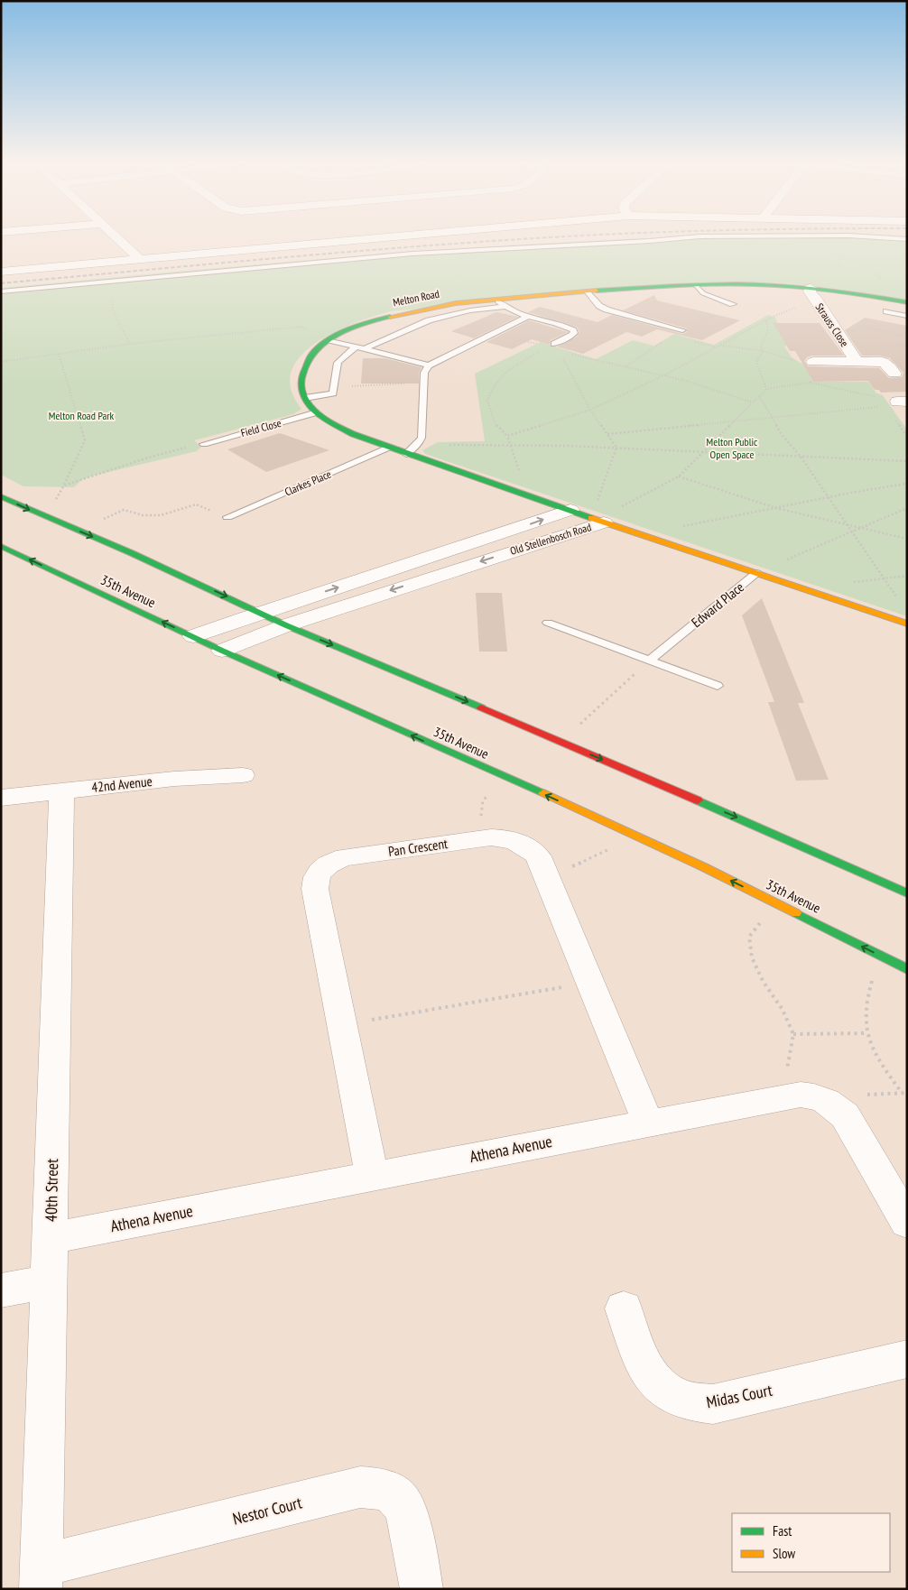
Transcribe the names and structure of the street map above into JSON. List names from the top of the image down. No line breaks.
{"streets":{"street":["Melton Road","Strauss Close","Old Stellenbosch Road","35th Avenue","42nd Avenue","Pan Crescent","Athena Avenue","40th Street","Midas Court","Nestor Court"],"lane":["Field Close","Clarkes Place","Edward Place"]},"crossings":[["Melton Road","Strauss Close"],["Melton Road","Field Close"],["Melton Road","Clarkes Place"],["Melton Road","Old Stellenbosch Road"],["Old Stellenbosch Road","35th Avenue"],["Old Stellenbosch Road","Edward Place"],["42nd Avenue","40th Street"],["Pan Crescent","Athena Avenue"],["Athena Avenue","40th Street"],["40th Street","Nestor Court"]],"parks":["Melton Road Park","Melton Public Open Space"],"legend":["Fast","Slow"]}
